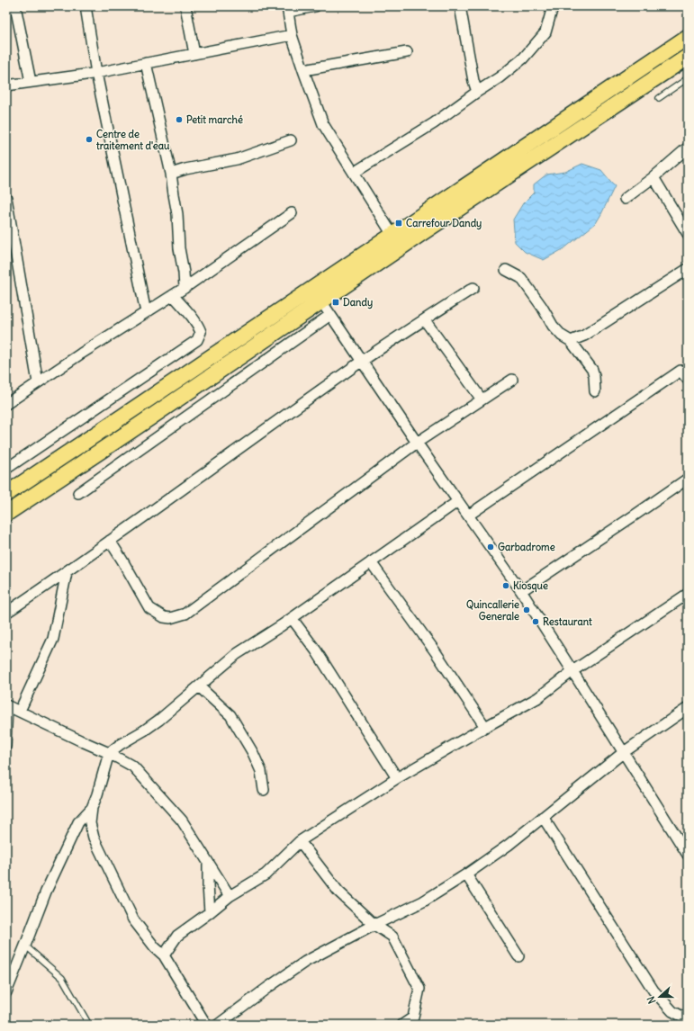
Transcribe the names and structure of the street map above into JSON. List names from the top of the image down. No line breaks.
{"places":{"other":["Petit marché","Centre de traitement d'eau","Garbadrome","Kiosque","Quincallerie Generale","Restaurant"],"transit":["Carrefour Dandy","Dandy"]},"north":"left"}
